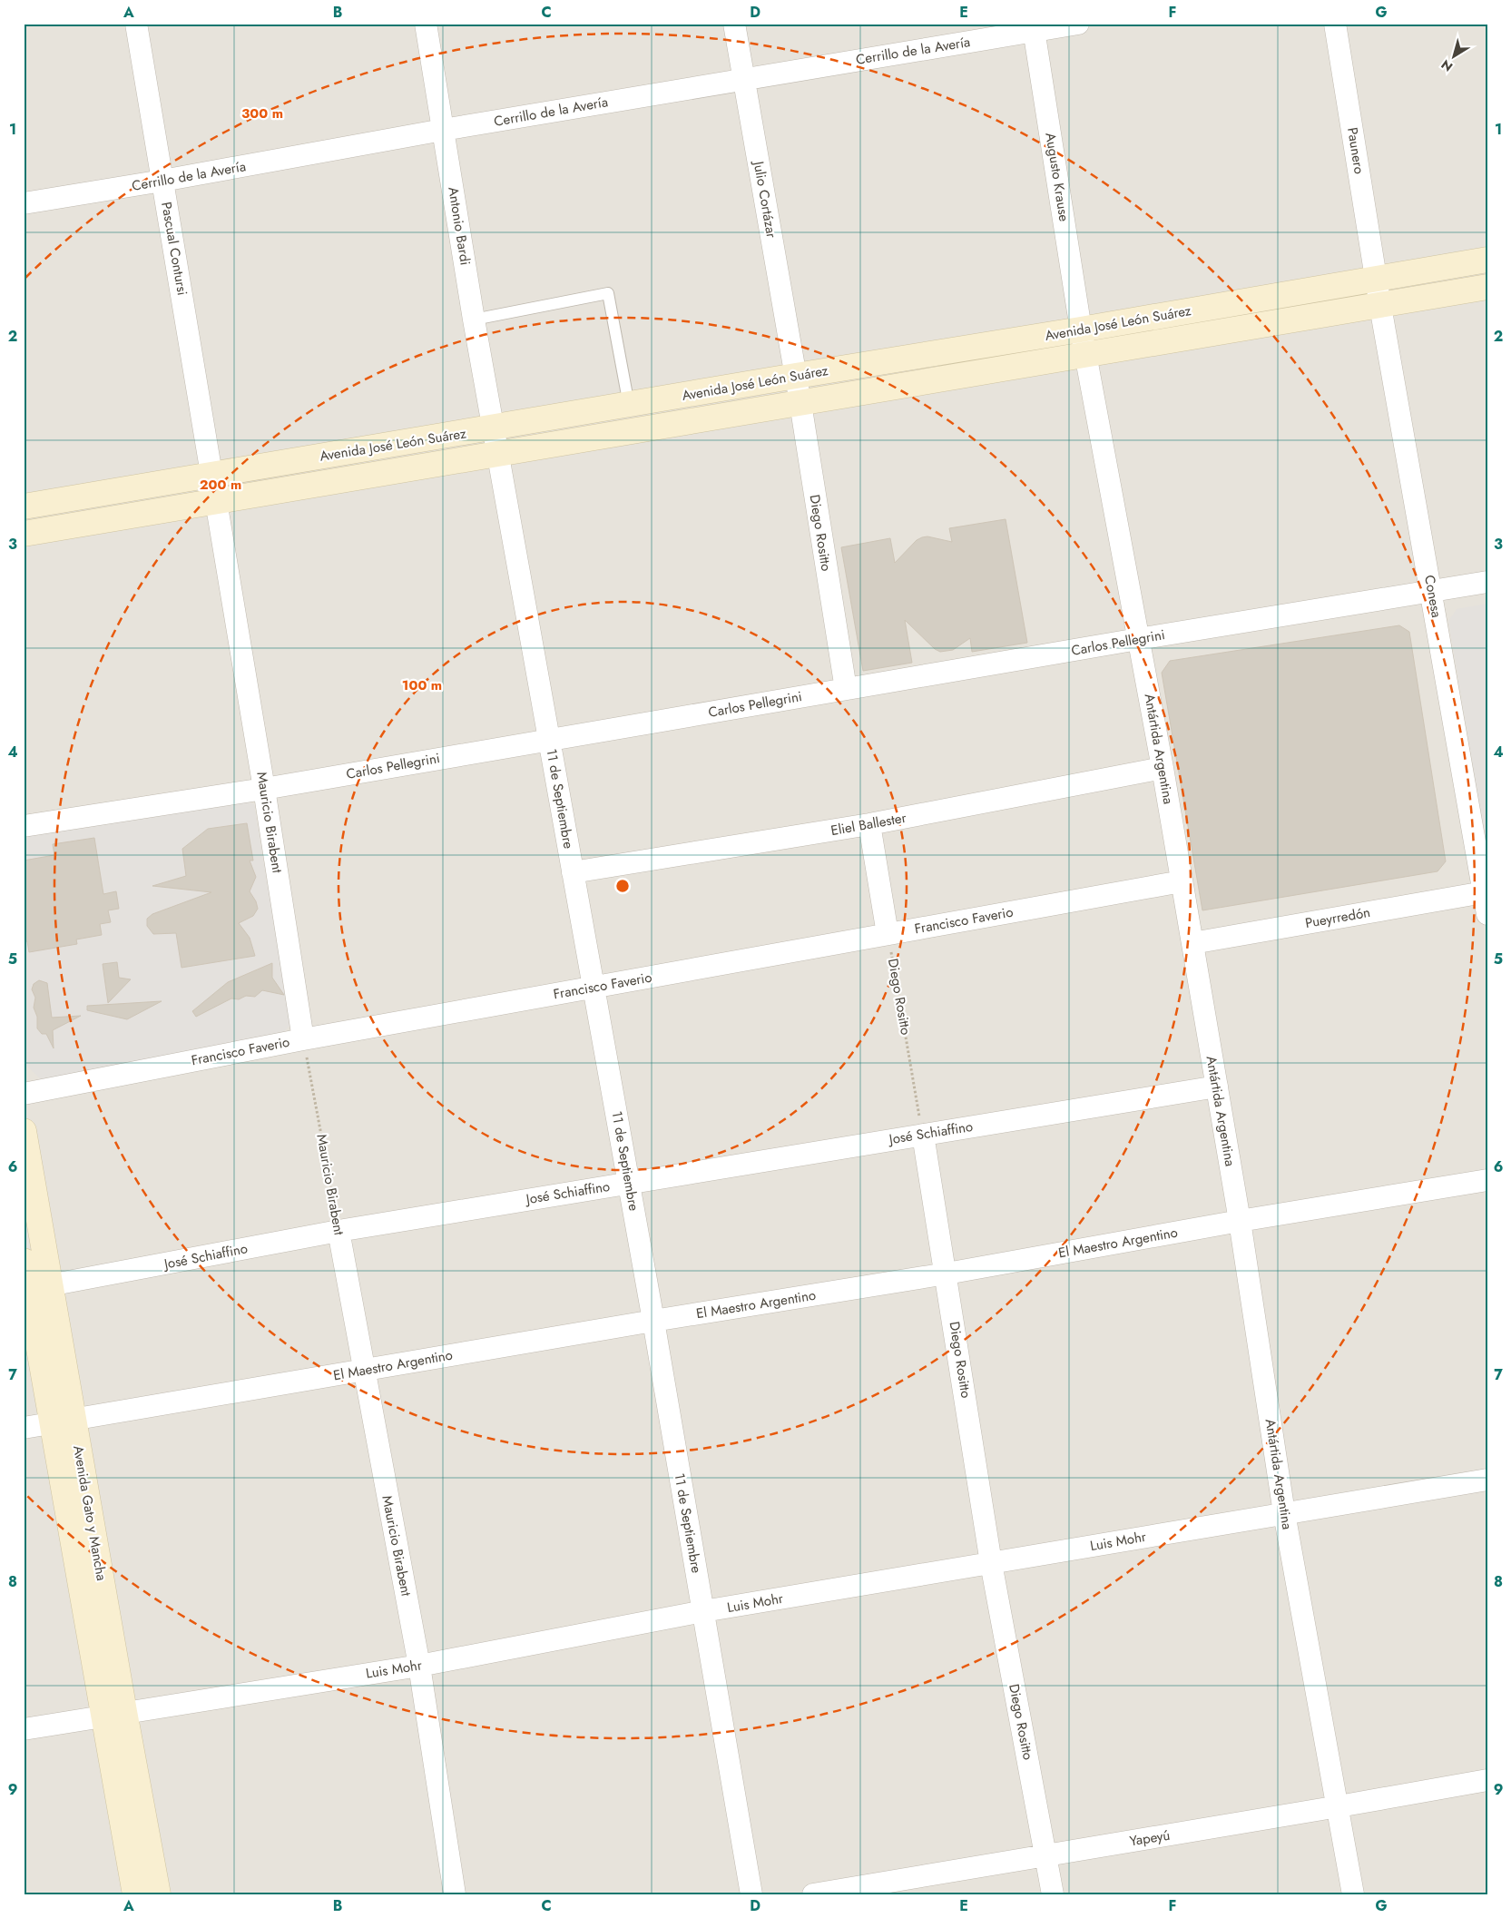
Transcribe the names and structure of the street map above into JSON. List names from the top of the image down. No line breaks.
{"streets":{"main road":["Avenida José León Suárez","Avenida Gato y Mancha"],"street":["Cerrillo de la Avería","Paunero","Augusto Krause","Julio Cortázar","Antonio Bardi","Pascual Contursi","Diego Rositto","Conesa","Carlos Pellegrini","Antártida Argentina","11 de Septiembre","Mauricio Birabent","Eliel Ballester","Pueyrredón","Francisco Faverio","José Schiaffino","El Maestro Argentino","Luis Mohr","Yapeyú"]},"crossings":[["Cerrillo de la Avería","Augusto Krause"],["Cerrillo de la Avería","Julio Cortázar"],["Cerrillo de la Avería","Antonio Bardi"],["Cerrillo de la Avería","Pascual Contursi"],["Paunero","Avenida José León Suárez"],["Paunero","Conesa"],["Augusto Krause","Avenida José León Suárez"],["Augusto Krause","Antártida Argentina"],["Julio Cortázar","Avenida José León Suárez"],["Julio Cortázar","Diego Rositto"],["Antonio Bardi","Avenida José León Suárez"],["Antonio Bardi","11 de Septiembre"],["Pascual Contursi","Avenida José León Suárez"],["Pascual Contursi","Mauricio Birabent"],["Avenida José León Suárez","Diego Rositto"],["Avenida José León Suárez","Conesa"],["Avenida José León Suárez","Antártida Argentina"],["Avenida José León Suárez","11 de Septiembre"],["Avenida José León Suárez","Mauricio Birabent"],["Diego Rositto","Carlos Pellegrini"],["Diego Rositto","Francisco Faverio"],["Diego Rositto","José Schiaffino"],["Diego Rositto","El Maestro Argentino"],["Diego Rositto","Luis Mohr"],["Diego Rositto","Yapeyú"],["Conesa","Carlos Pellegrini"],["Conesa","Pueyrredón"],["Carlos Pellegrini","Antártida Argentina"],["Carlos Pellegrini","11 de Septiembre"],["Carlos Pellegrini","Mauricio Birabent"],["Antártida Argentina","Eliel Ballester"],["Antártida Argentina","Pueyrredón"],["Antártida Argentina","Francisco Faverio"],["Antártida Argentina","José Schiaffino"],["Antártida Argentina","El Maestro Argentino"],["Antártida Argentina","Luis Mohr"],["Antártida Argentina","Yapeyú"],["11 de Septiembre","Eliel Ballester"],["11 de Septiembre","Francisco Faverio"],["11 de Septiembre","José Schiaffino"],["11 de Septiembre","El Maestro Argentino"],["11 de Septiembre","Luis Mohr"],["Mauricio Birabent","Francisco Faverio"],["Mauricio Birabent","José Schiaffino"],["Mauricio Birabent","El Maestro Argentino"],["Mauricio Birabent","Luis Mohr"],["José Schiaffino","Avenida Gato y Mancha"],["El Maestro Argentino","Avenida Gato y Mancha"],["Avenida Gato y Mancha","Luis Mohr"]],"north":"bottom left","grid":{"columns":["A","B","C","D","E","F","G"],"rows":["1","2","3","4","5","6","7","8","9"]},"rings":["300 m","200 m","100 m"]}
